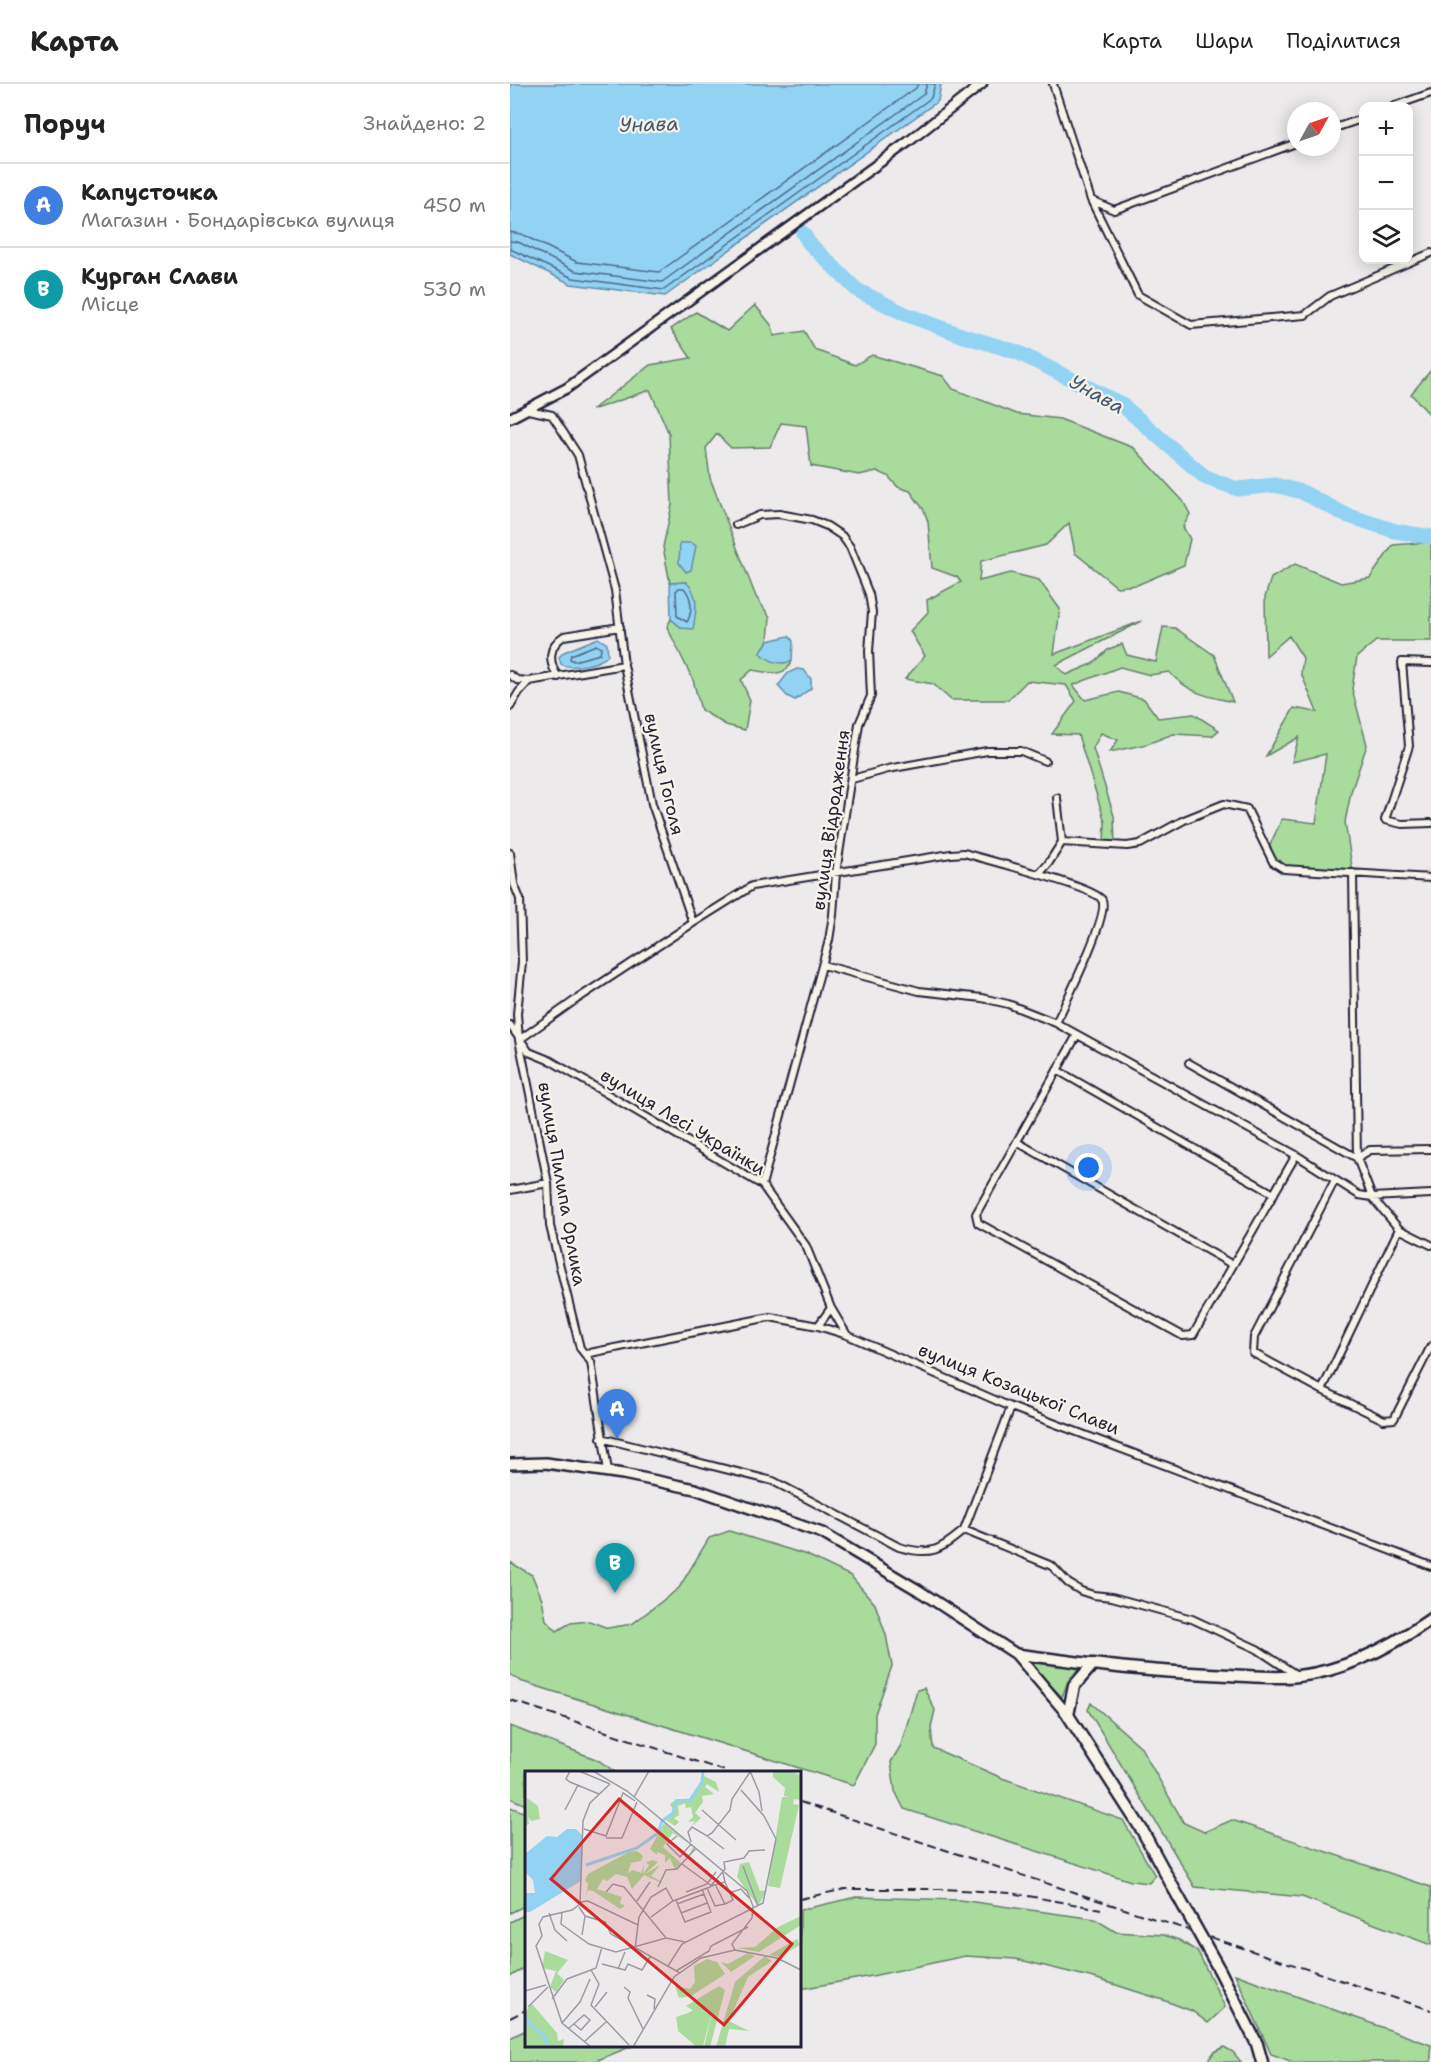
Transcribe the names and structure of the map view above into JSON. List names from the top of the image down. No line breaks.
{"streets":{"street":["вулиця Гоголя","вулиця Відродження","вулиця Лесі Українки","вулиця Пилипа Орлика","вулиця Козацької Слави"]},"crossings":[["вулиця Відродження","вулиця Лесі Українки"],["вулиця Лесі Українки","вулиця Пилипа Орлика"],["вулиця Лесі Українки","вулиця Козацької Слави"],["вулиця Пилипа Орлика","вулиця Козацької Слави"]],"water":["Унава"],"north":"top right","page":{"header":"Карта","nav":["Карта","Шари","Поділитися"],"heading":["Поруч","Знайдено: 2"],"map_buttons":["+","−"],"list":[{"mark":"A","name":"Капусточка","note":"Магазин · Бондарівська вулиця","value":"450 m"},{"mark":"B","name":"Курган Слави","note":"Місце","value":"530 m"}],"pins":["A","B"]}}
